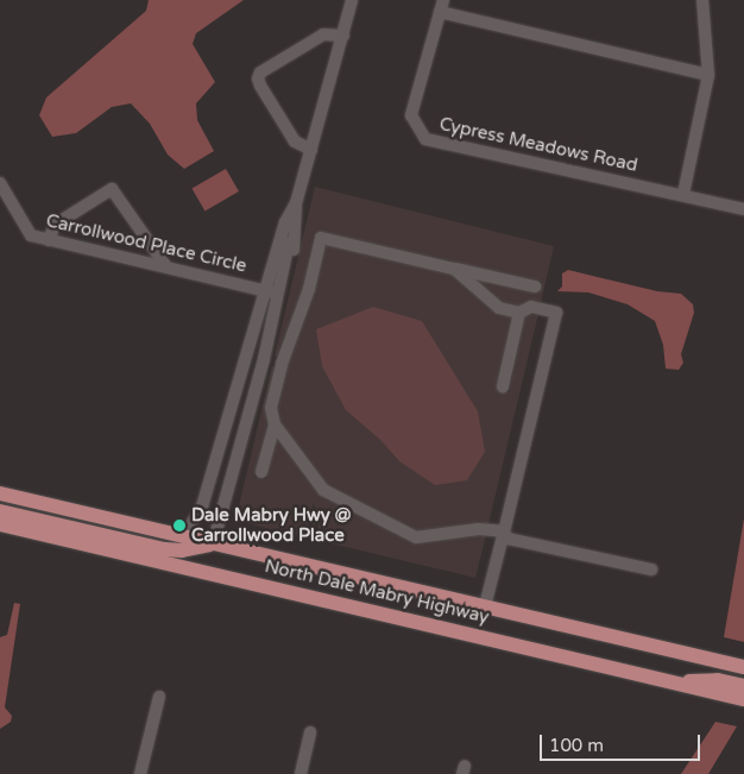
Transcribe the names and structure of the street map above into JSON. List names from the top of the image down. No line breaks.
{"streets":{"main road":["North Dale Mabry Highway"],"street":["Cypress Meadows Road","Carrollwood Place Circle"]},"places":["Dale Mabry Hwy @ Carrollwood Place"],"scale_bar":"100 m"}
